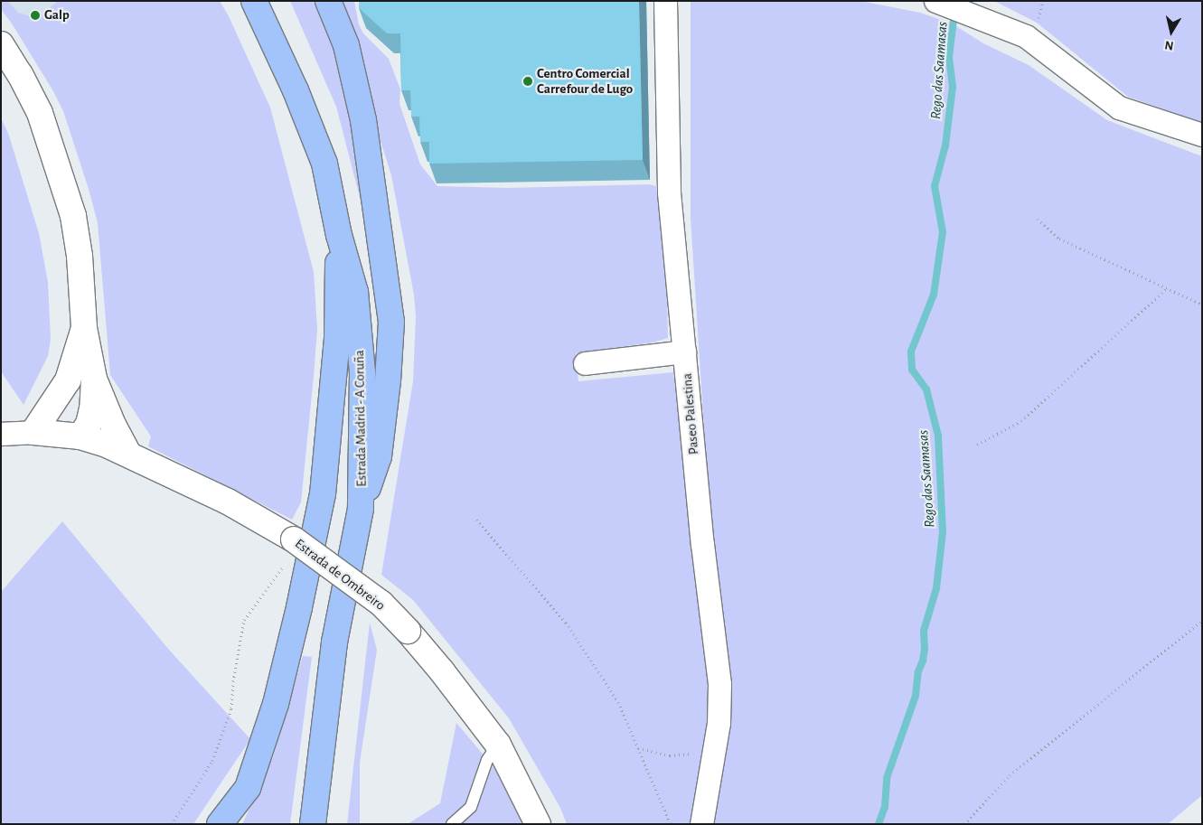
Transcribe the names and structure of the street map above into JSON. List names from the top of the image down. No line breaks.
{"streets":{"highway":["Estrada Madrid - A Coruña"],"street":["Paseo Palestina","Estrada de Ombreiro"]},"water":["Rego das Saamasas"],"places":["Galp","Centro Comercial Carrefour de Lugo"],"north":"bottom"}
